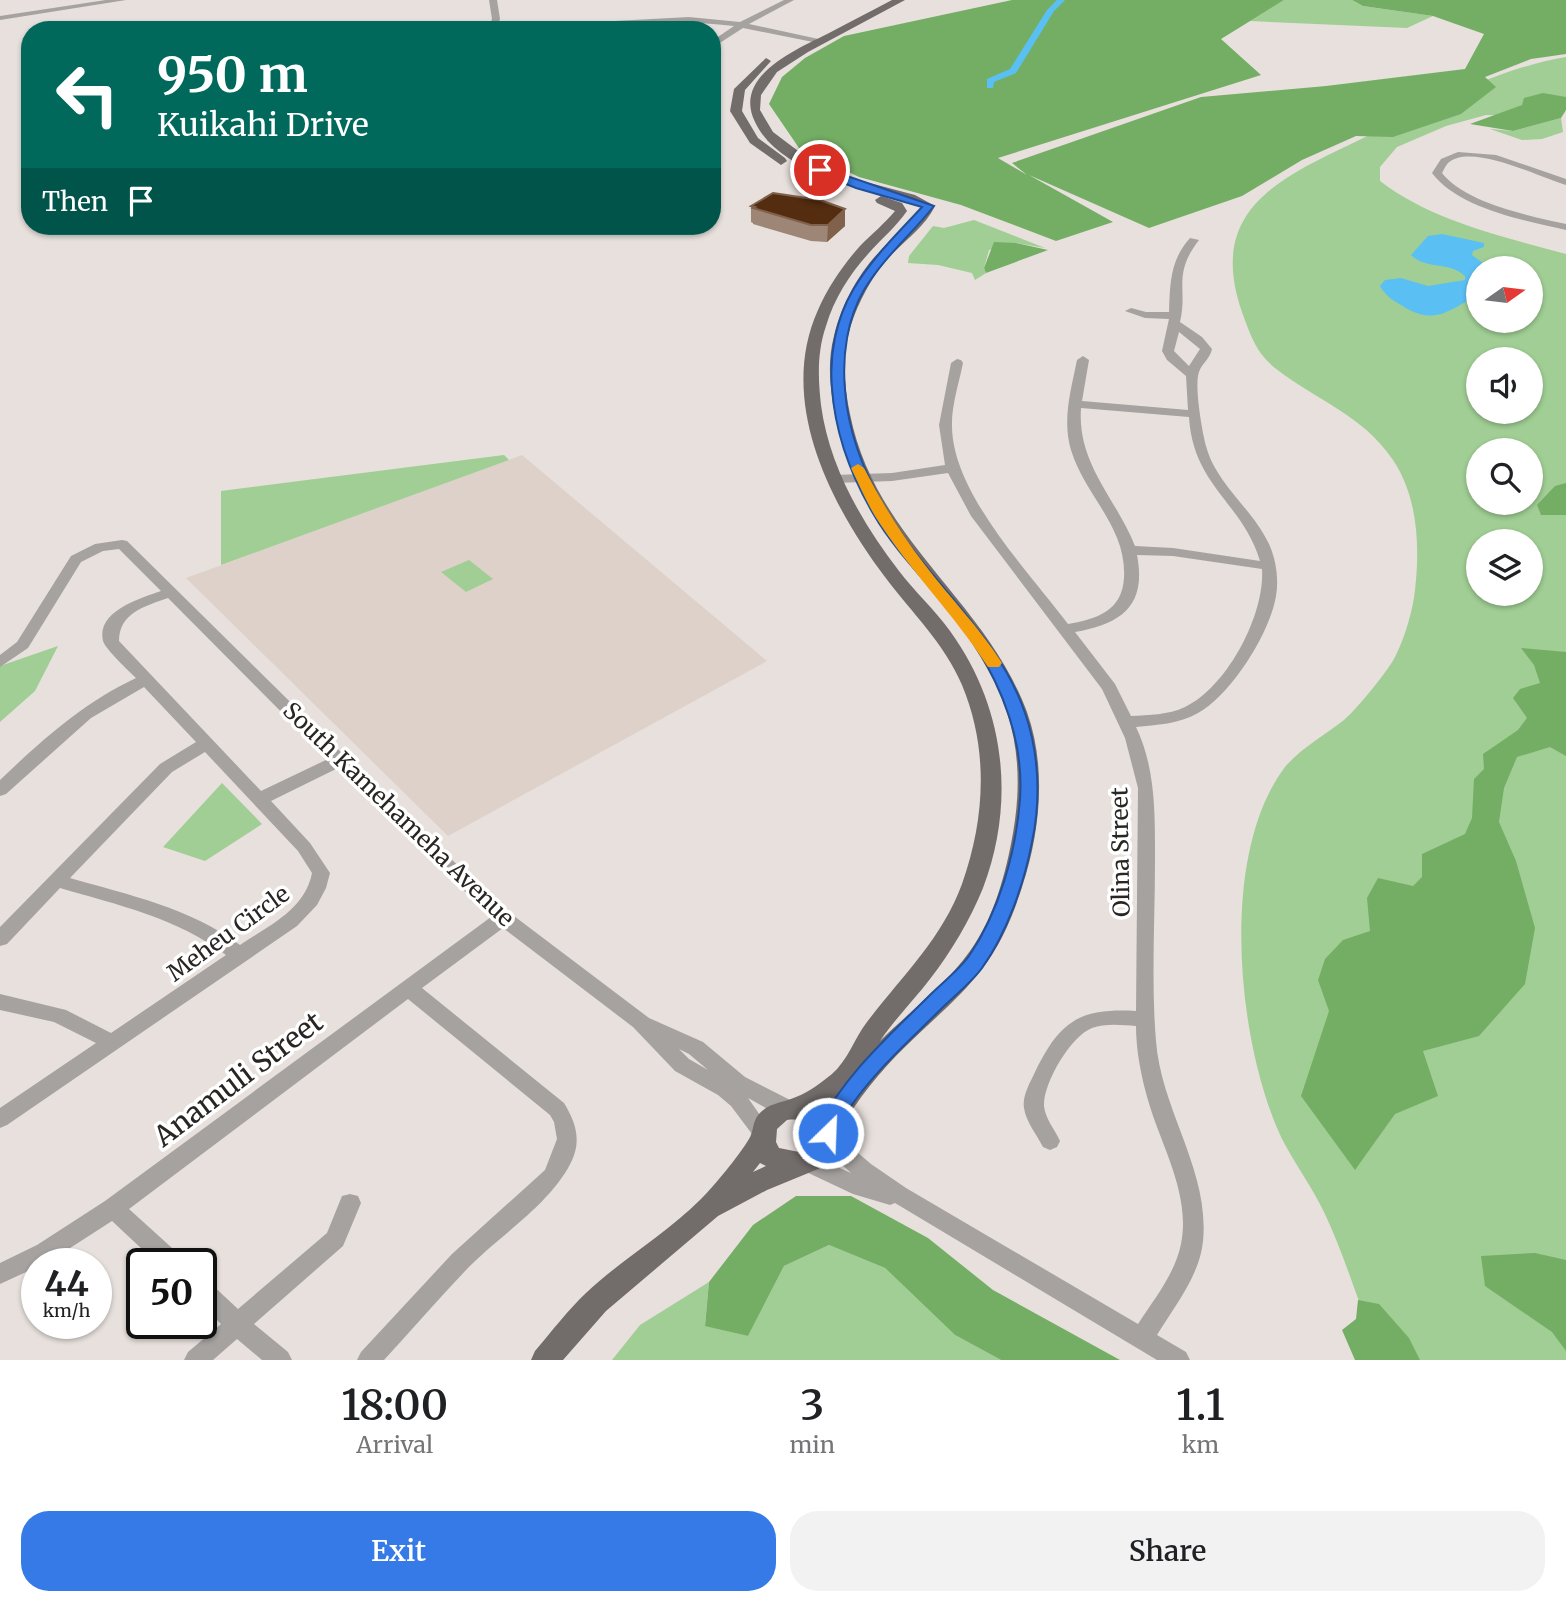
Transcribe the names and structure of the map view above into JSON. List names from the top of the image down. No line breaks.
{"streets":{"street":["South Kamehameha Avenue","Olina Street","Meheu Circle","Anamuli Street"]},"crossings":[["South Kamehameha Avenue","Meheu Circle"],["South Kamehameha Avenue","Anamuli Street"]],"north":"right","page":{"turn":["950 m","Kuikahi Drive"],"then":"Then","speed":"44 km/h","limit":"50","eta":["18:00","Arrival","3","min","1.1","km"],"buttons":["Exit","Share"]}}
